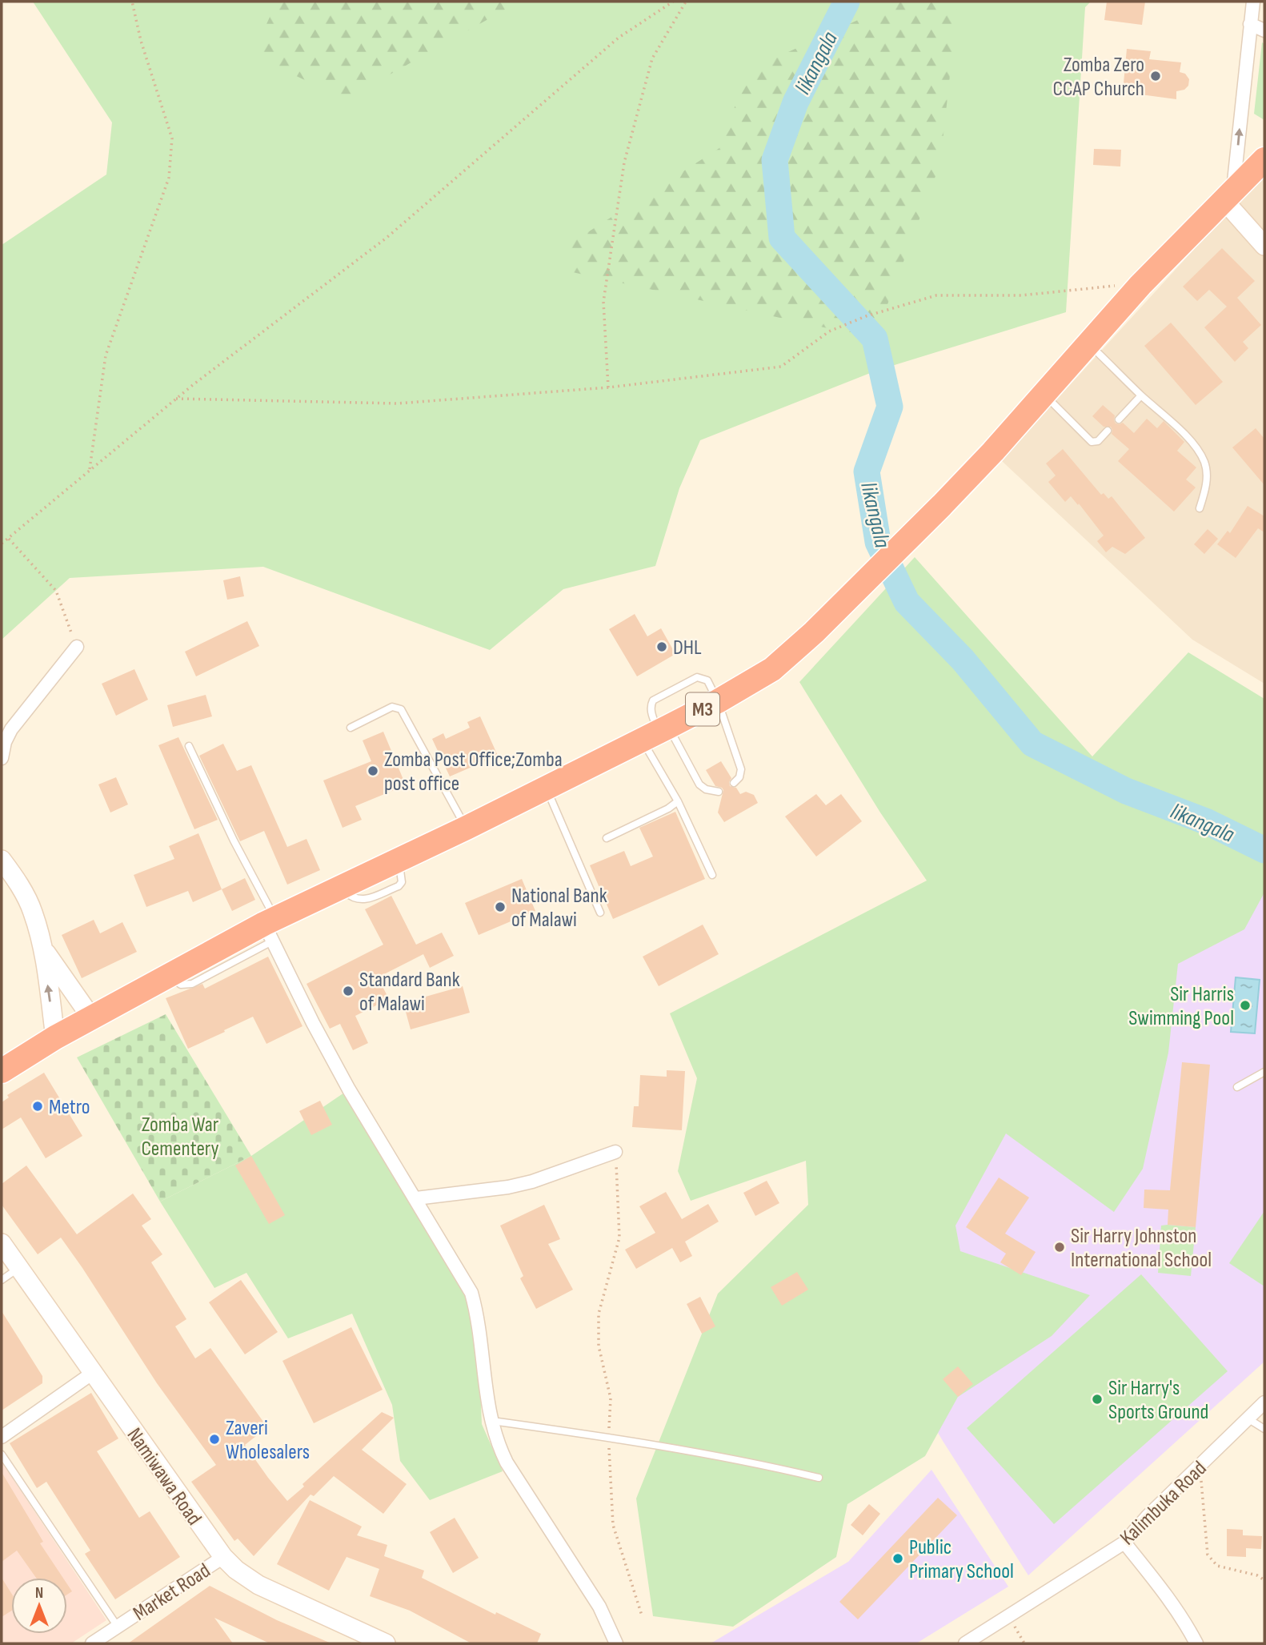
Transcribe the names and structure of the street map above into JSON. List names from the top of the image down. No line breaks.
{"streets":{"highway":["M3"],"street":["Namiwawa Road","Kalimbuka Road","Market Road"]},"crossings":[["Namiwawa Road","Market Road"]],"water":["likangala"],"parks":["Zomba War Cementery"],"places":["Zomba Zero CCAP Church","DHL","Zomba Post Office;Zomba post office","National Bank of Malawi","Standard Bank of Malawi","Sir Harris Swimming Pool","Metro","Sir Harry Johnston International School","Sir Harry's Sports Ground","Zaveri Wholesalers","Public Primary School"],"north":"top"}
